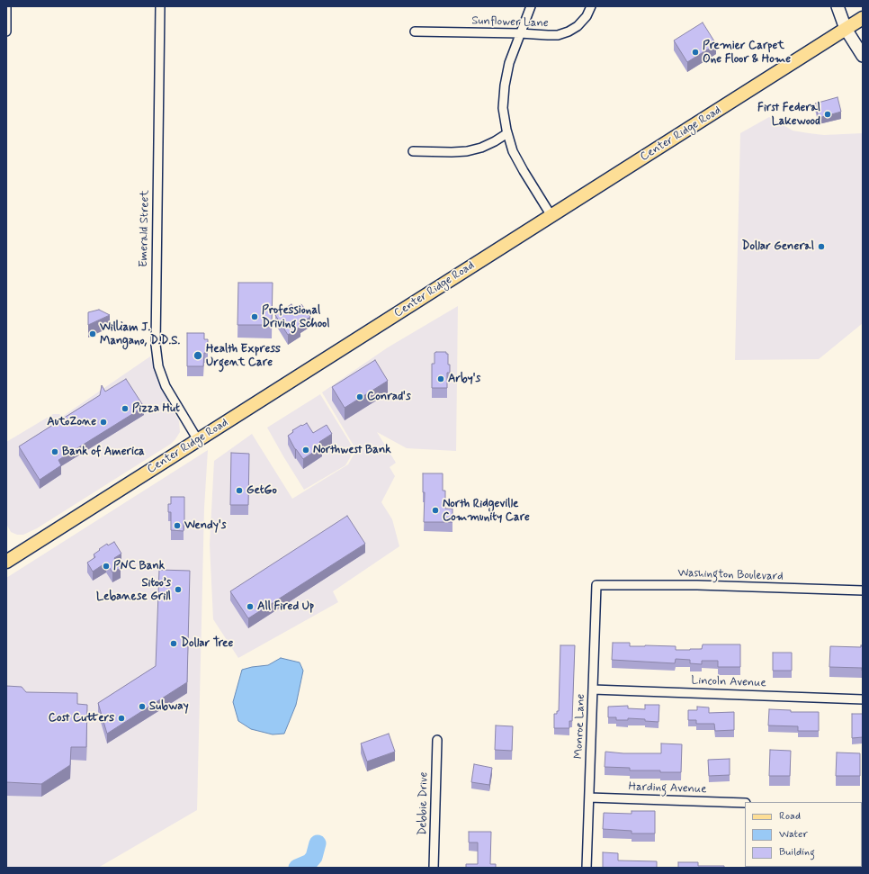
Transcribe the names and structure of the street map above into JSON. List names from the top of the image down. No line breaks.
{"streets":{"main road":["Center Ridge Road"],"street":["Sunflower Lane","Emerald Street","Washington Boulevard","Lincoln Avenue","Monroe Lane","Harding Avenue","Debbie Drive"]},"crossings":[["Center Ridge Road","Emerald Street"],["Washington Boulevard","Monroe Lane"],["Lincoln Avenue","Monroe Lane"],["Monroe Lane","Harding Avenue"]],"places":["Premier Carpet One Floor & Home","First Federal Lakewood","Dollar General","Professional Driving School","William J. Mangano, D.D.S.","Health Express Urgent Care","Arby's","Conrad's","Pizza Hut","AutoZone","Northwest Bank","Bank of America","GetGo","North Ridgeville Community Care","Wendy's","PNC Bank","Sitoo’s Lebanese Grill","All Fired Up","Dollar Tree","Subway","Cost Cutters"],"legend":["Road","Water","Building"]}
